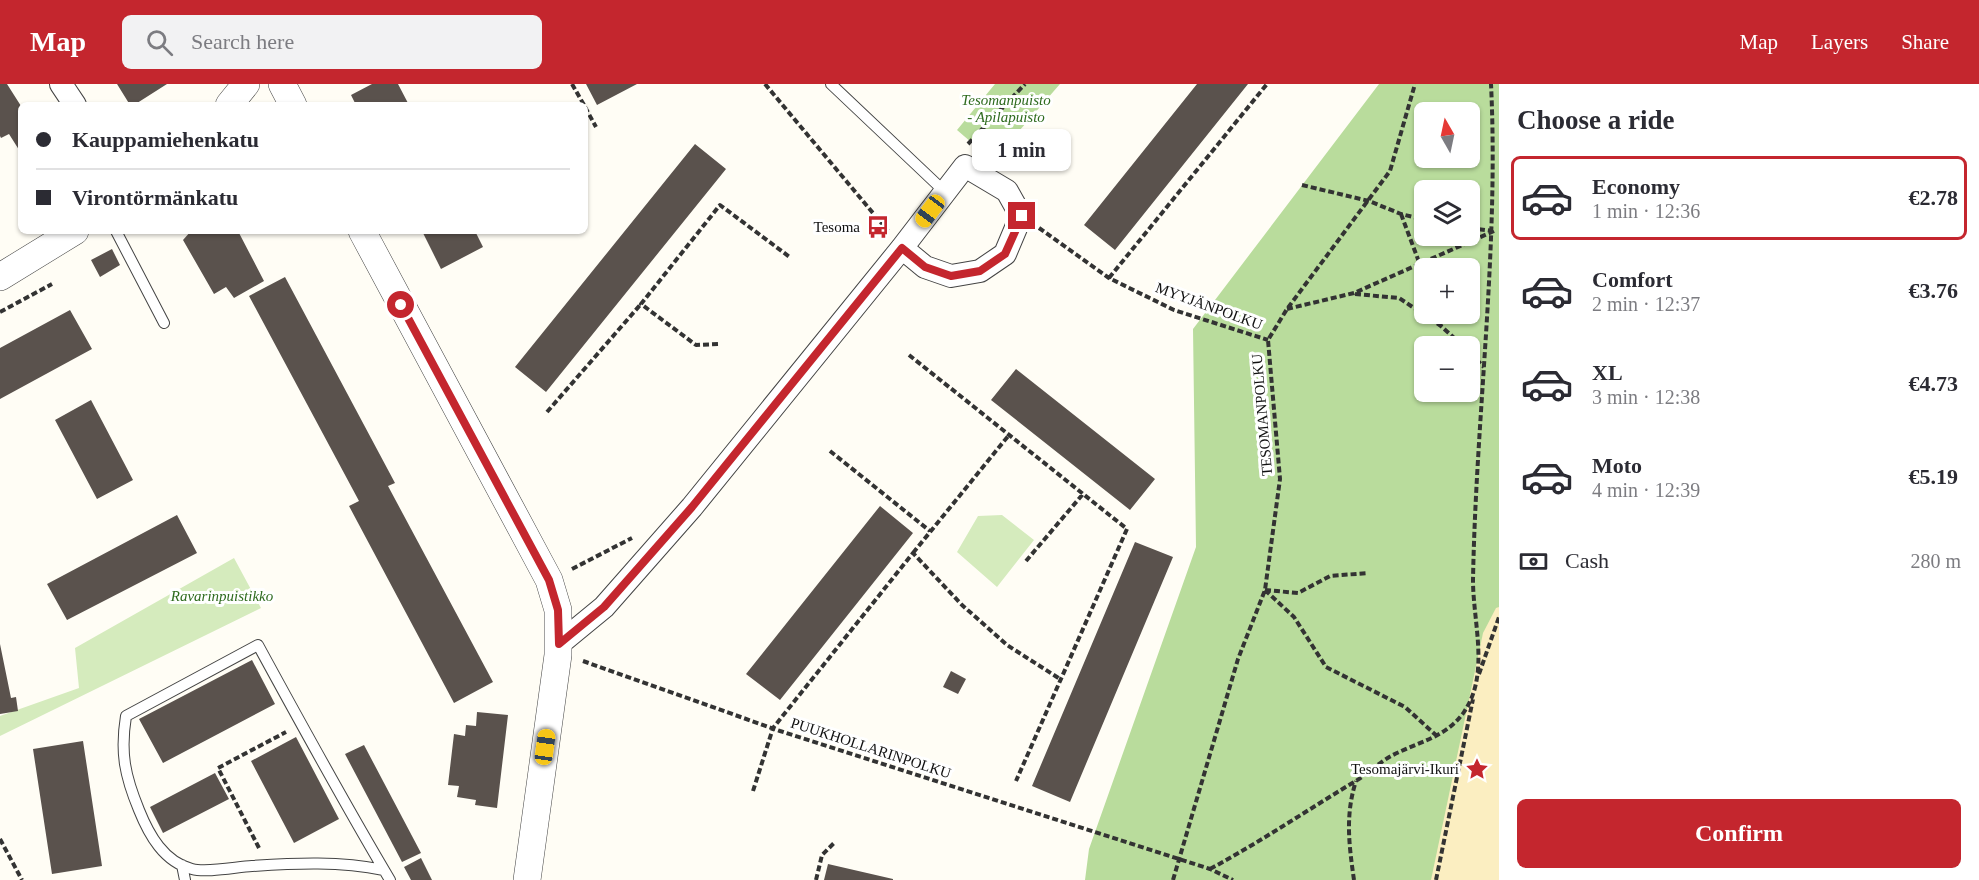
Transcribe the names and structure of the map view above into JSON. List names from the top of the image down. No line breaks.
{"streets":{"path":["MYYJÄNPOLKU","TESOMANPOLKU","PUUKHOLLARINPOLKU"]},"crossings":[["MYYJÄNPOLKU","TESOMANPOLKU"],["TESOMANPOLKU","PUUKHOLLARINPOLKU"]],"parks":["Tesomanpuisto - Apilapuisto","Ravarinpuistikko"],"places":{"bus stop":["Tesoma"],"place":["Tesomajärvi-Ikuri"]},"north":"top","page":{"header":"Map","search":"Search here","nav":["Map","Layers","Share"],"heading":"Choose a ride","map_buttons":["+","−"],"banner":["Kauppamiehenkatu","Virontörmänkatu"],"bubble":"1 min","list":[{"name":"Economy","note":"1 min · 12:36","value":"€2.78"},{"name":"Comfort","note":"2 min · 12:37","value":"€3.76"},{"name":"XL","note":"3 min · 12:38","value":"€4.73"},{"name":"Moto","note":"4 min · 12:39","value":"€5.19"}],"pay":["Cash","280 m"],"buttons":"Confirm"}}
